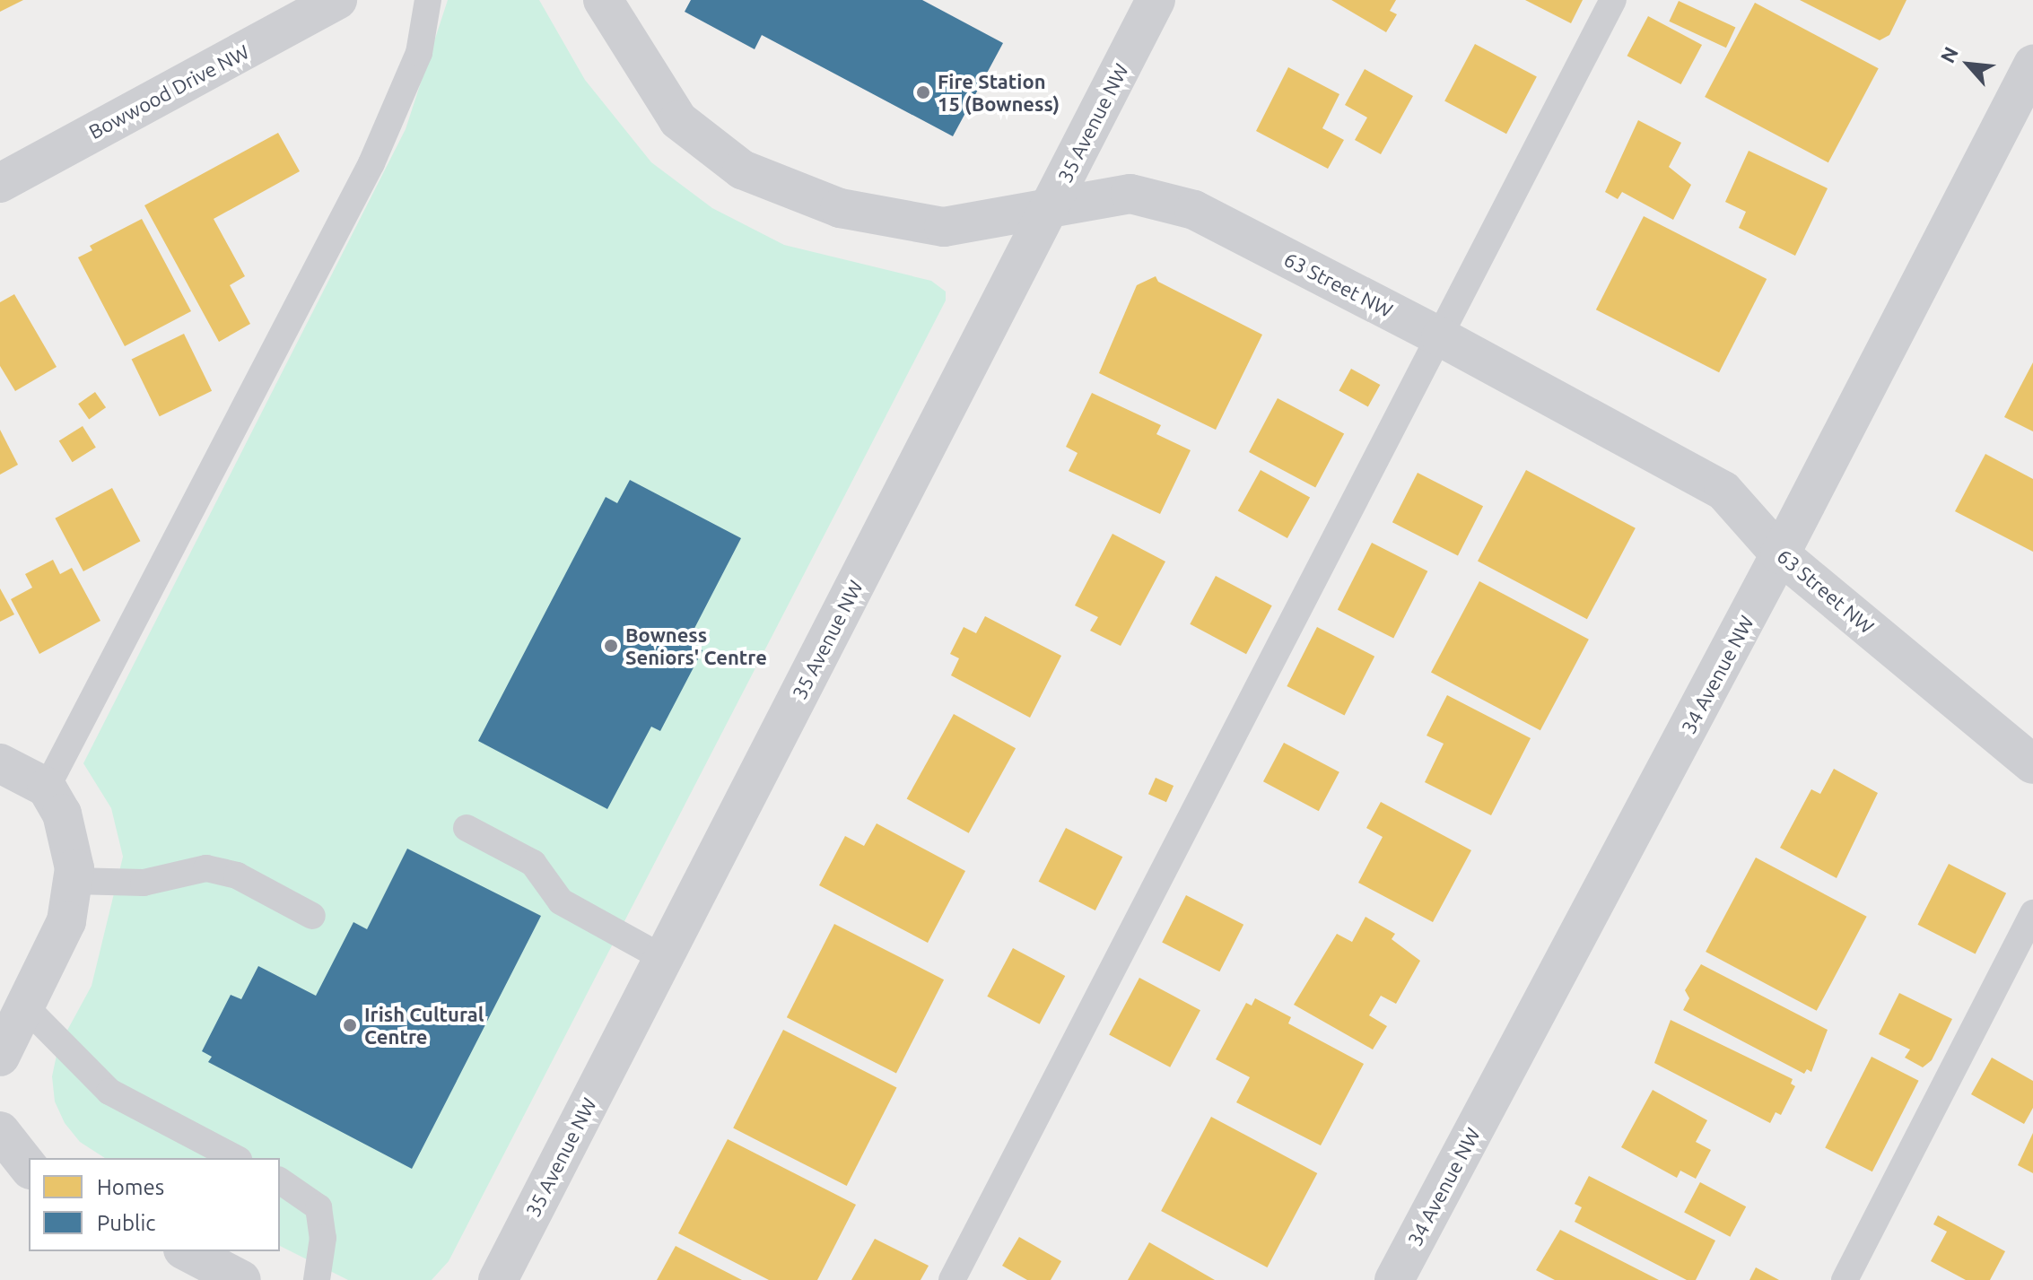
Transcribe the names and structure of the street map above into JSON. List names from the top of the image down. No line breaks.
{"streets":{"street":["Bowwood Drive NW","35 Avenue NW","63 Street NW","34 Avenue NW"]},"crossings":[["35 Avenue NW","63 Street NW"],["63 Street NW","34 Avenue NW"]],"places":["Fire Station 15 (Bowness)","Bowness Seniors' Centre","Irish Cultural Centre"],"legend":["Homes","Public"],"north":"top left"}
